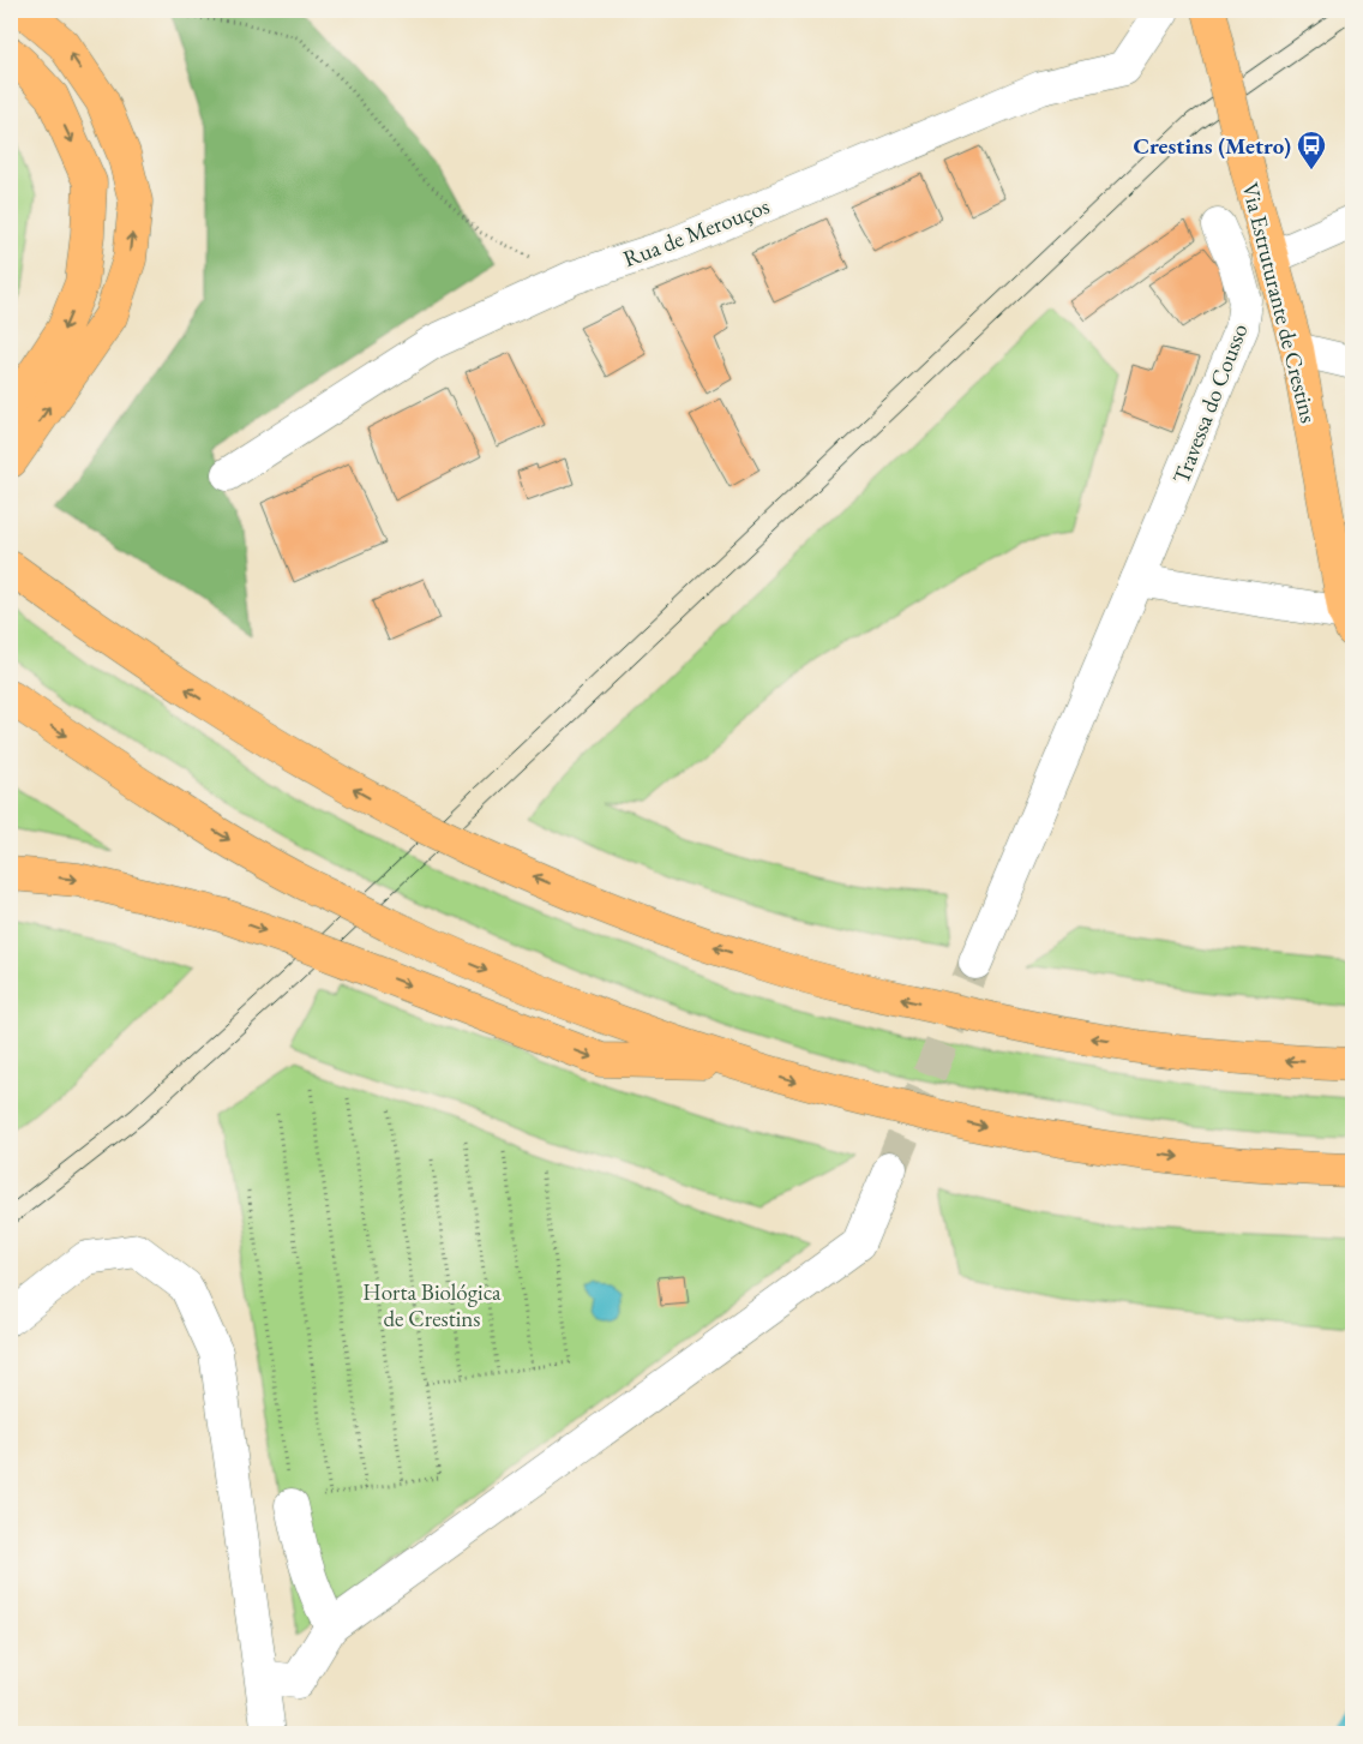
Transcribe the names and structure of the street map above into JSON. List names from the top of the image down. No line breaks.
{"streets":{"main road":["Via Estruturante de Crestins"],"street":["Rua de Merouços","Travessa do Cousso"]},"parks":["Horta Biológica de Crestins"],"places":{"bus stop":["Crestins (Metro)"]}}
